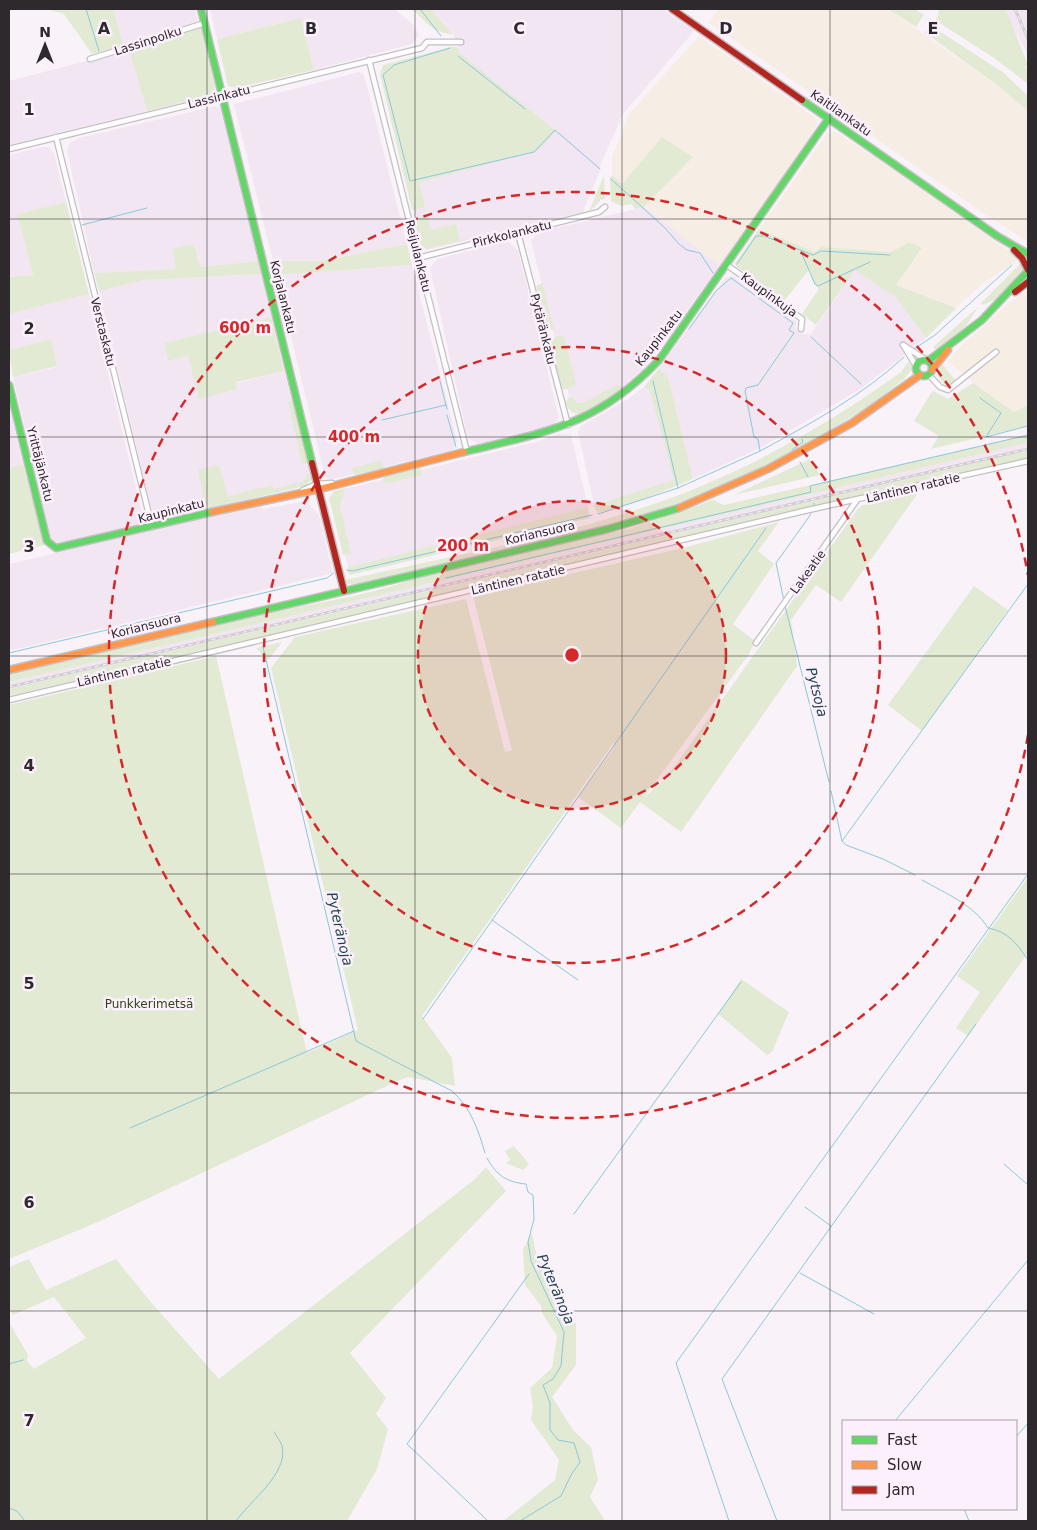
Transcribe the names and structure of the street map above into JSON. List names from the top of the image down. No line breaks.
{"streets":{"street":["Lassinpolku","Lassinkatu","Kaitilankatu","Pirkkolankatu","Reijulankatu","Kaupinkuja","Korjalankatu","Pytäränkatu","Verstaskatu","Kaupinkatu","Yrittäjänkatu","Läntinen ratatie","Koriansuora","Lakeatie"]},"crossings":[["Lassinpolku","Korjalankatu"],["Lassinkatu","Reijulankatu"],["Lassinkatu","Korjalankatu"],["Lassinkatu","Verstaskatu"],["Kaitilankatu","Kaupinkatu"],["Pirkkolankatu","Reijulankatu"],["Pirkkolankatu","Pytäränkatu"],["Reijulankatu","Kaupinkatu"],["Kaupinkuja","Kaupinkatu"],["Korjalankatu","Kaupinkatu"],["Korjalankatu","Koriansuora"],["Pytäränkatu","Kaupinkatu"],["Verstaskatu","Kaupinkatu"],["Kaupinkatu","Yrittäjänkatu"],["Läntinen ratatie","Lakeatie"]],"water":["Pytsoja","Pyteränoja"],"parks":["Punkkerimetsä"],"legend":["Fast","Slow","Jam"],"north":"top","grid":{"columns":["A","B","C","D","E"],"rows":["1","2","3","4","5","6","7"]},"rings":["600 m","400 m","200 m"]}
